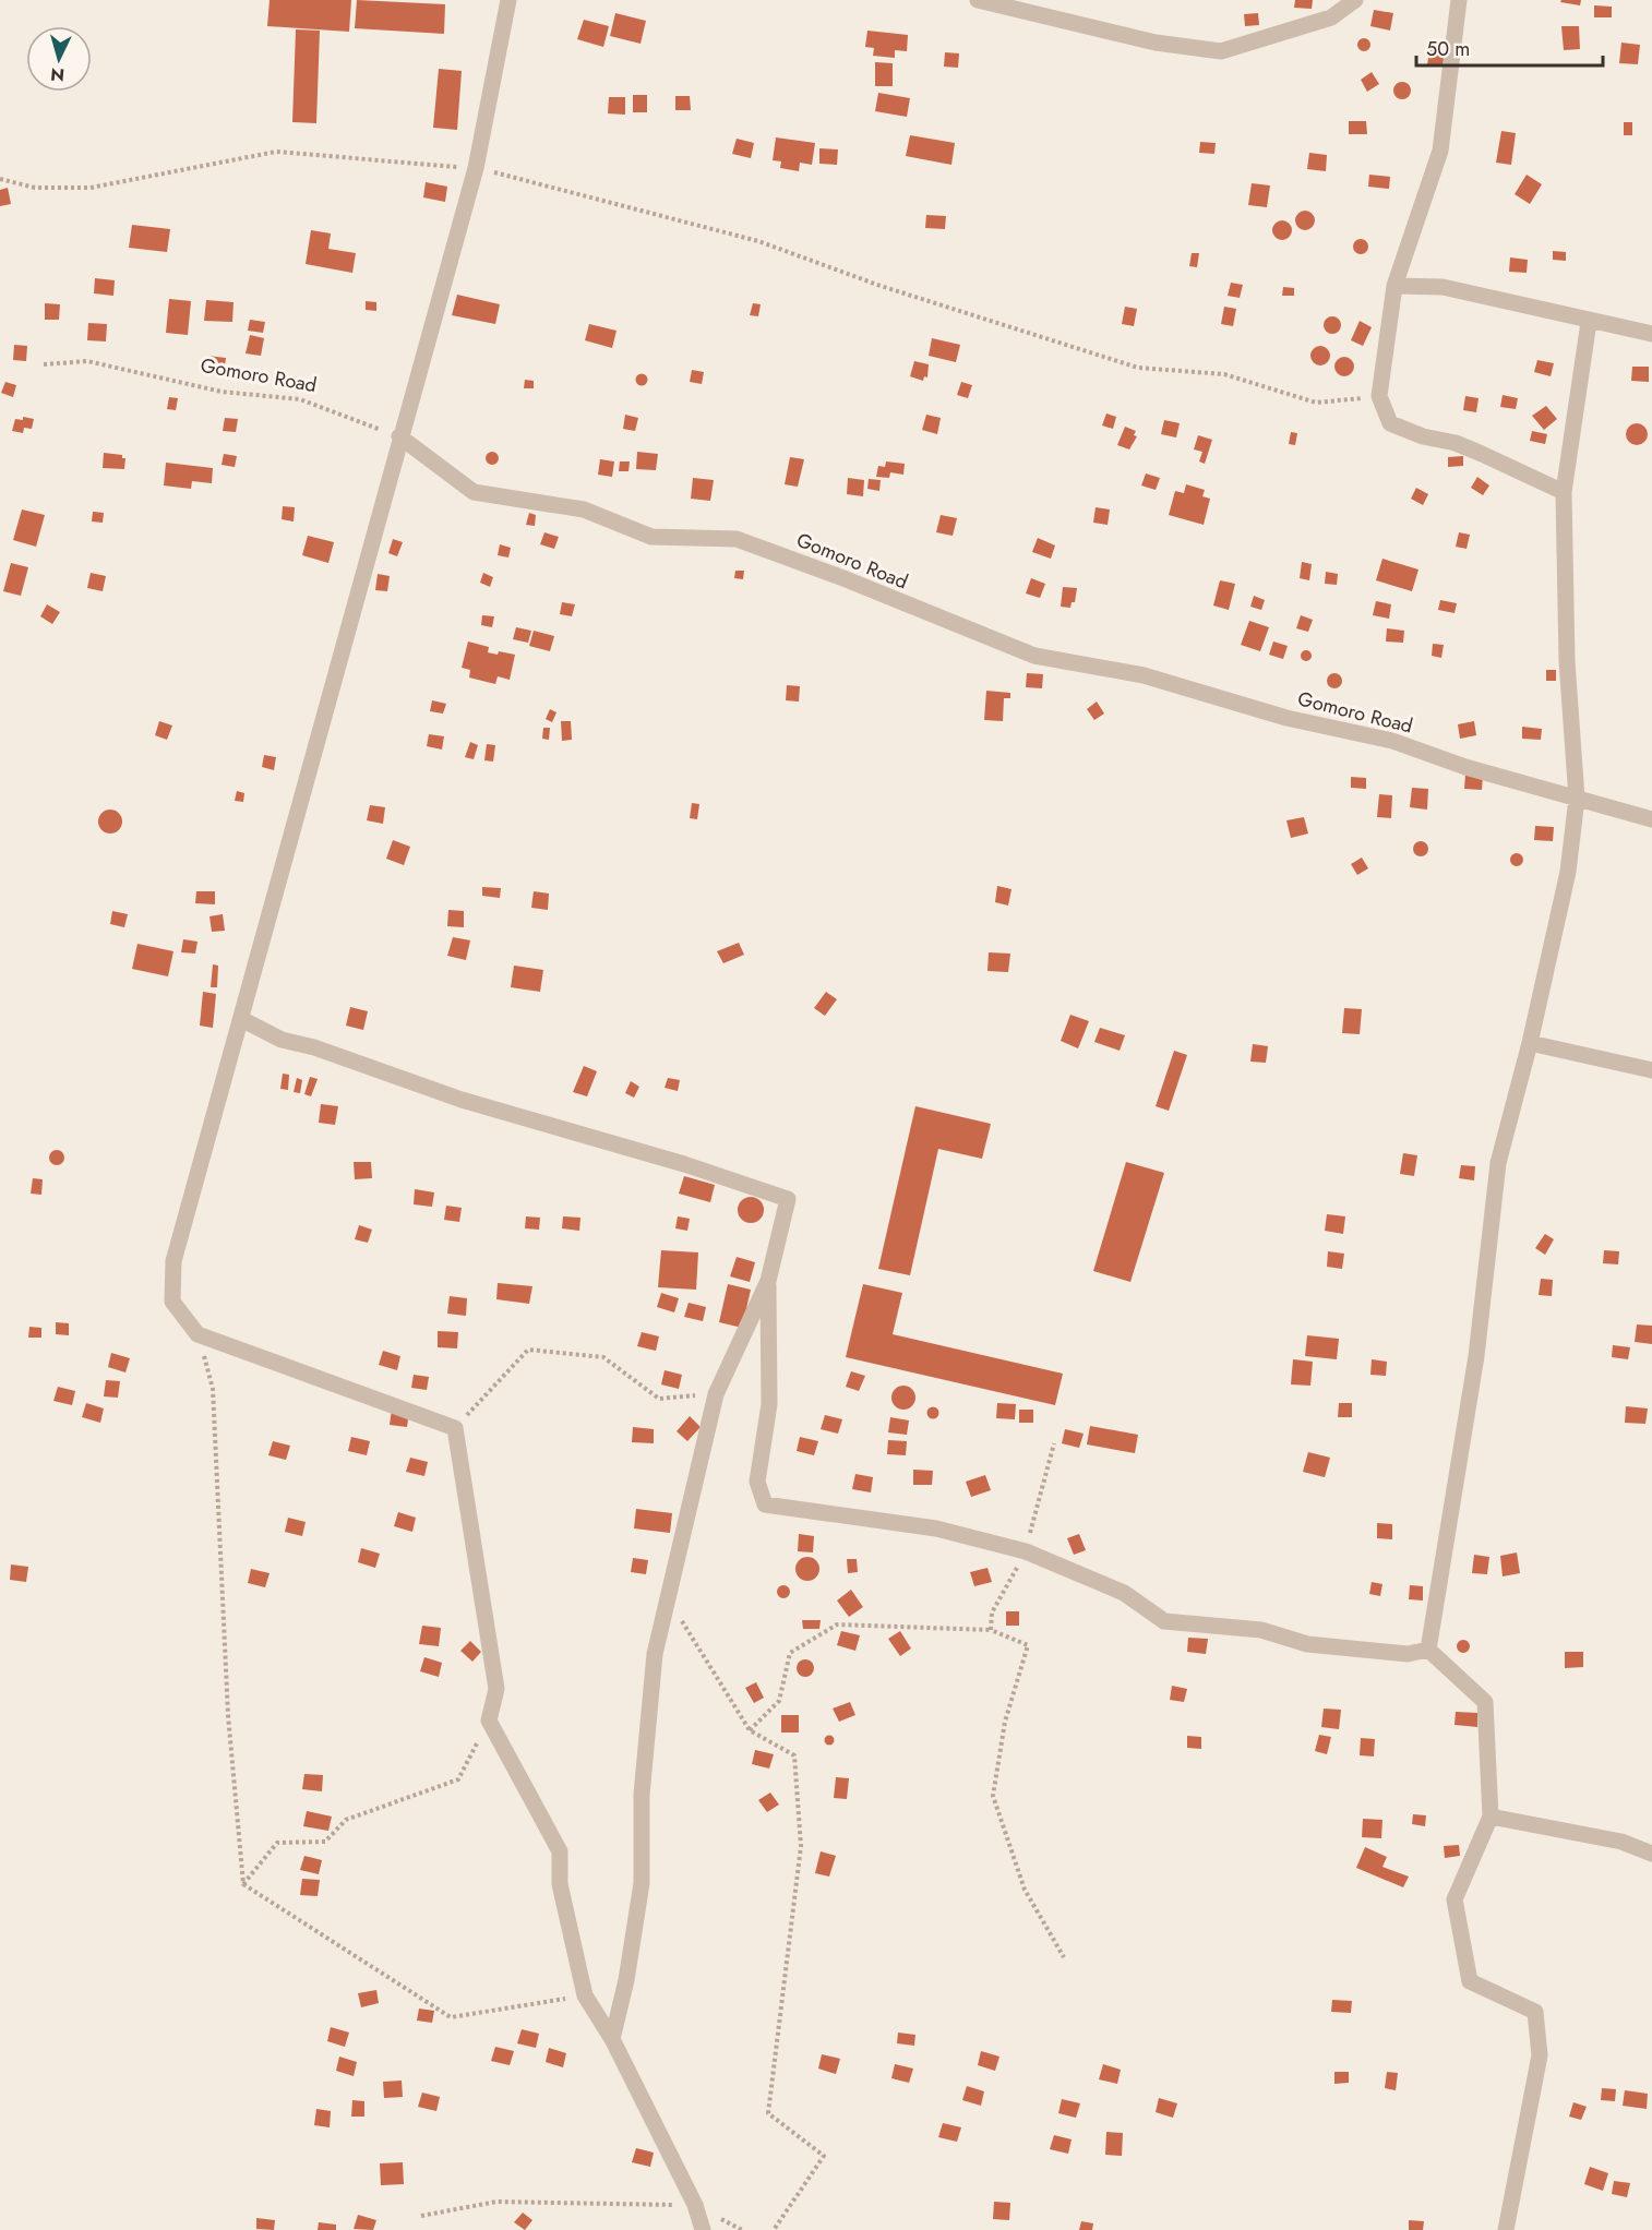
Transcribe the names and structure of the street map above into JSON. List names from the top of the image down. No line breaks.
{"streets":{"street":["Gomoro Road"]},"scale_bar":"50 m","north":"bottom"}
